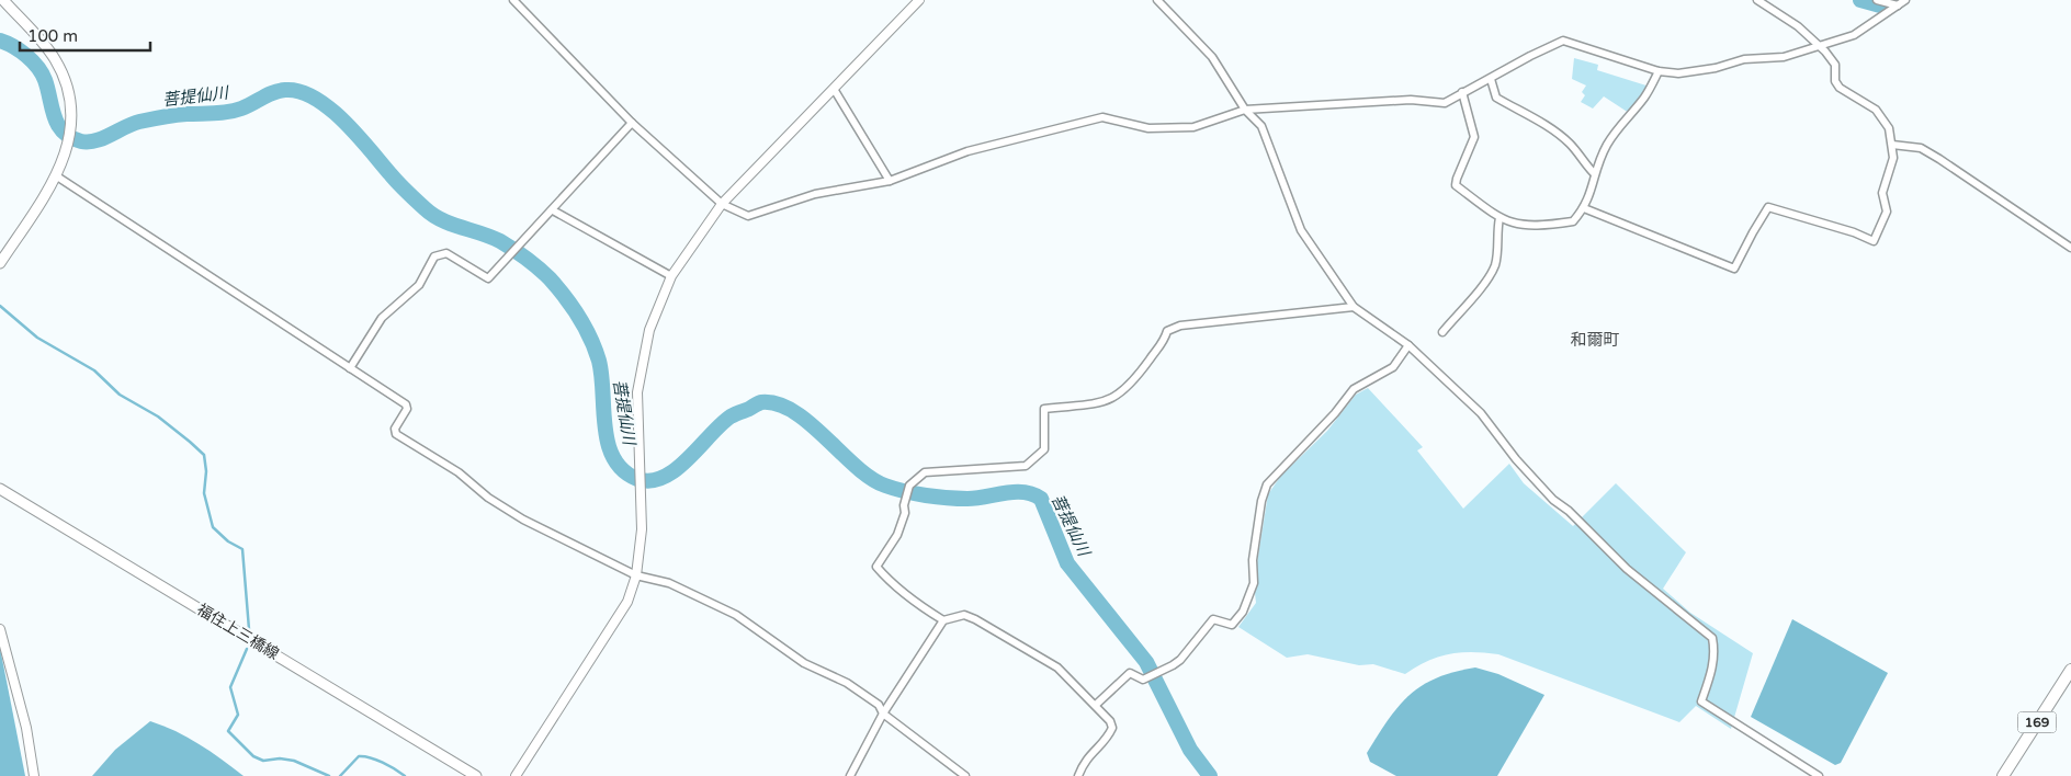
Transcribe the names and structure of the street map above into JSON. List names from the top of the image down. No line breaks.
{"streets":{"highway":["169"],"main road":["福住上三橋線"]},"districts":["和爾町"],"water":["菩提仙川"],"scale_bar":"100 m"}
